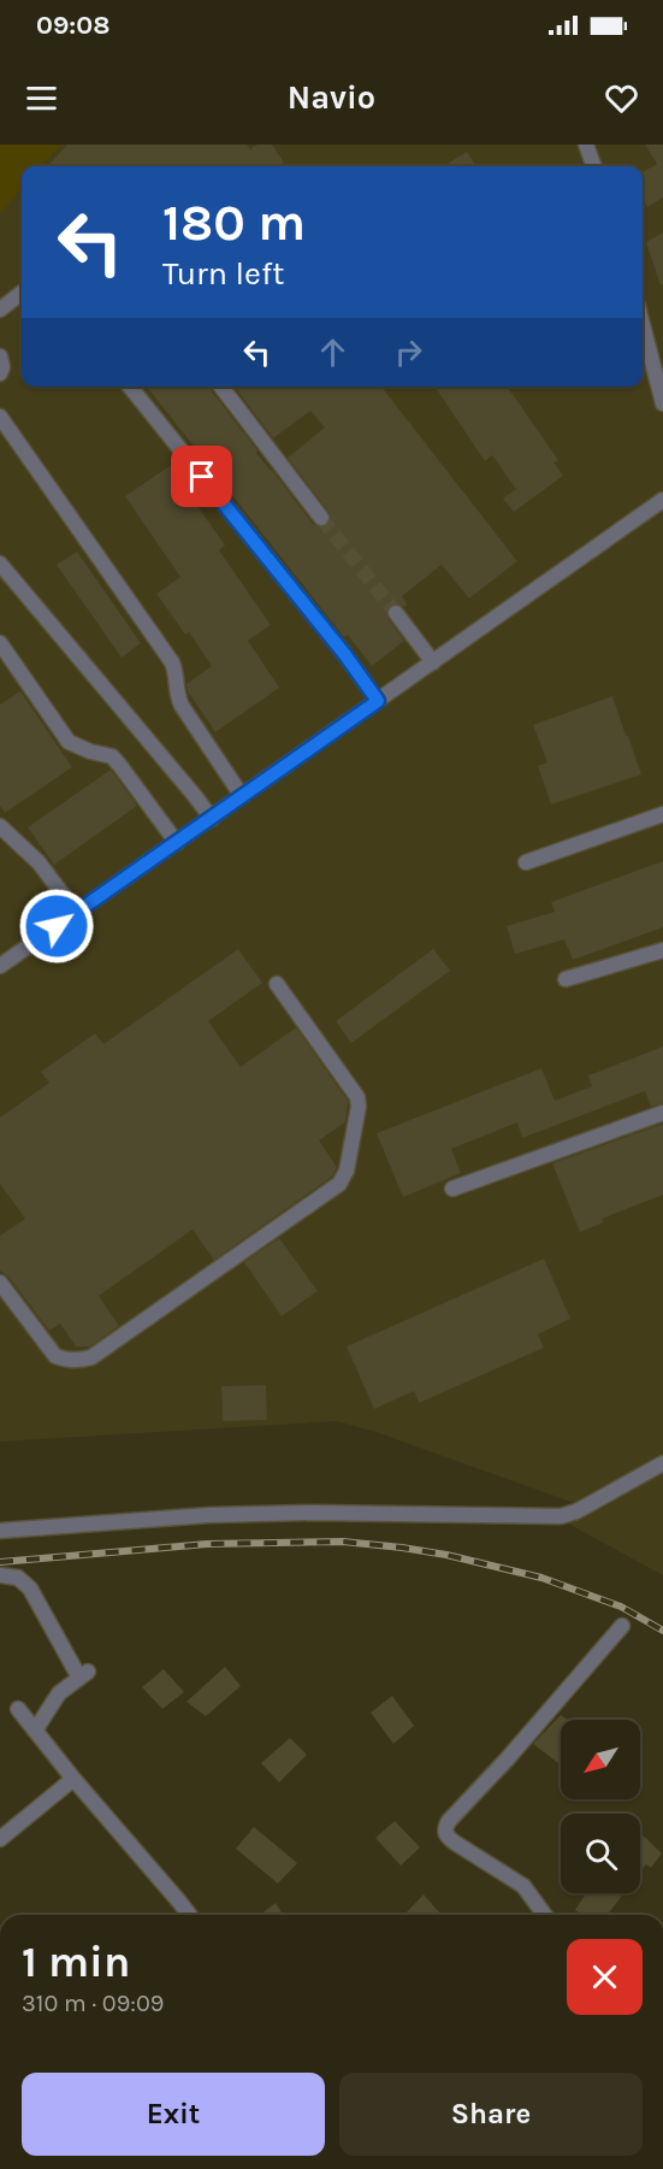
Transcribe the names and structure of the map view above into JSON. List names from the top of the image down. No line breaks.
{"north":"bottom left","page":{"status":"09:08","header":"Navio","turn":["180 m","Turn left"],"heading":["1 min","310 m · 09:09"],"buttons":["Exit","Share"]}}
